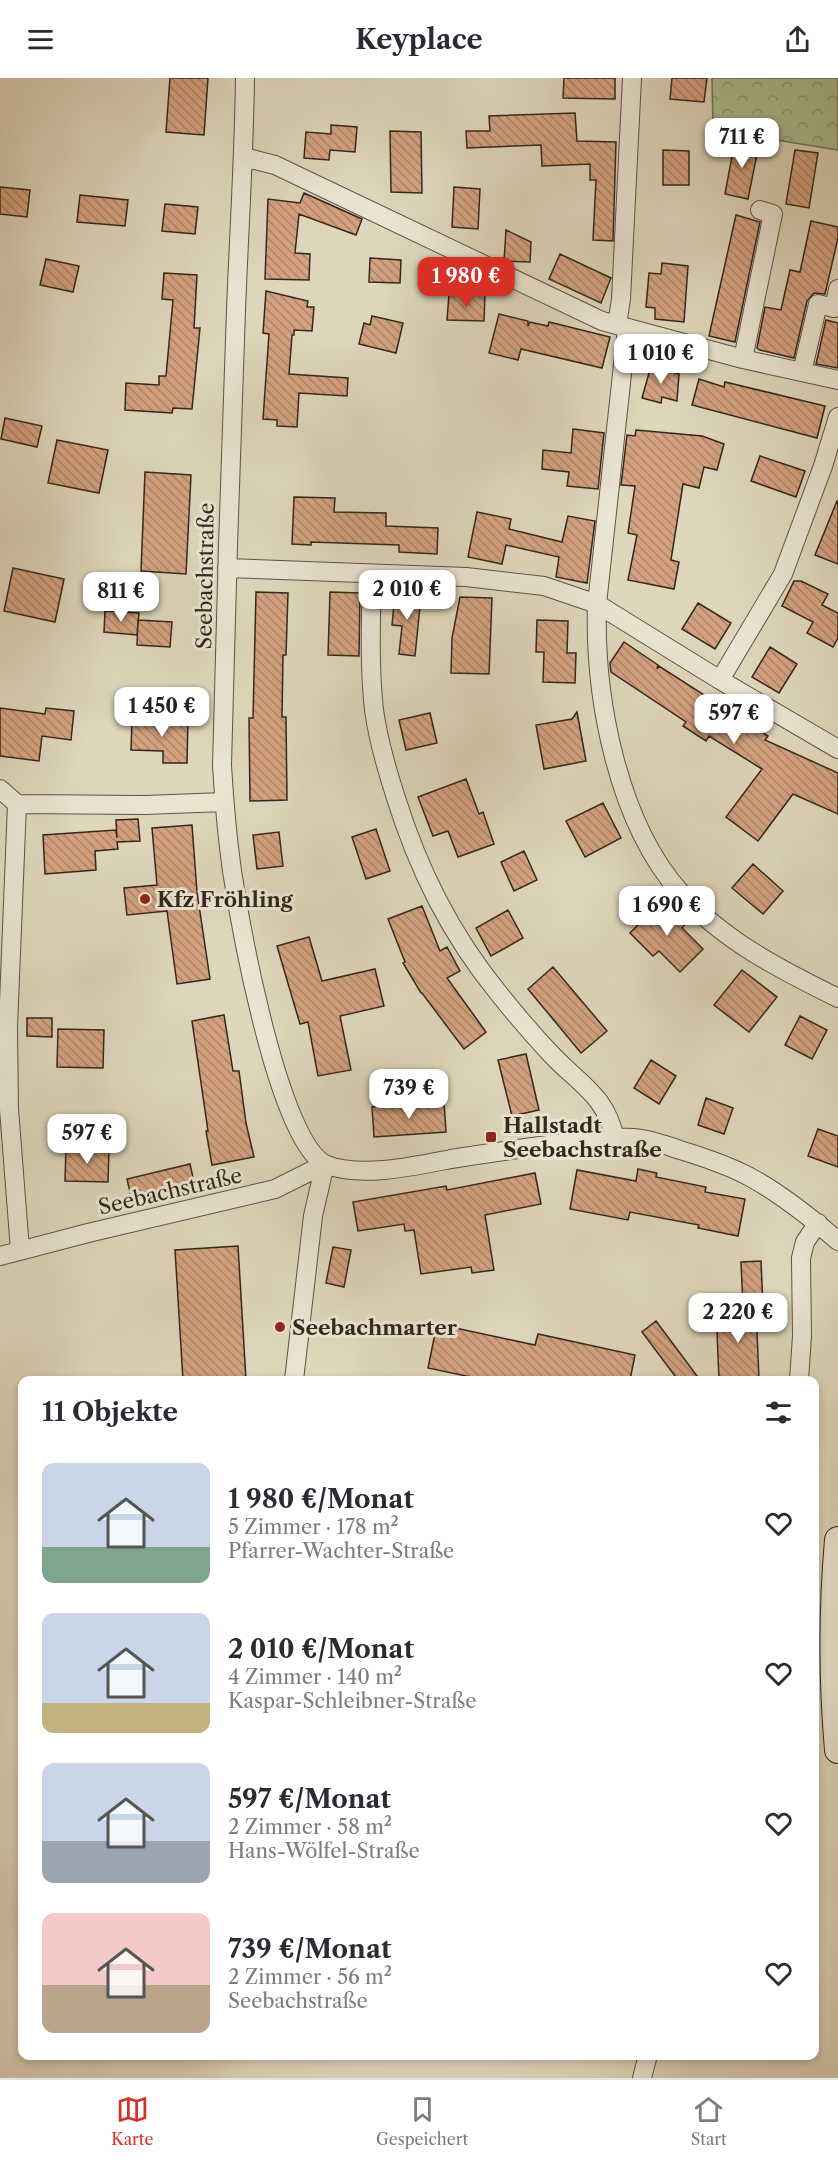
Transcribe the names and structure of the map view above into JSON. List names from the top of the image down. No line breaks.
{"streets":{"street":["Seebachstraße"]},"places":{"other":["Kfz Fröhling","Seebachmarter"],"transit":["Hallstadt Seebachstraße"]},"page":{"header":"Keyplace","price":["711 €","1 980 €","1 010 €","2 010 €","811 €","1 450 €","597 €","1 690 €","739 €","597 €","2 220 €"],"heading":"11 Objekte","list":[{"name":"1 980 €/Monat","note":"5 Zimmer · 178 m² · Pfarrer-Wachter-Straße"},{"name":"2 010 €/Monat","note":"4 Zimmer · 140 m² · Kaspar-Schleibner-Straße"},{"name":"597 €/Monat","note":"2 Zimmer · 58 m² · Hans-Wölfel-Straße"},{"name":"739 €/Monat","note":"2 Zimmer · 56 m² · Seebachstraße"}],"tabs":["Karte","Gespeichert","Start"]}}
